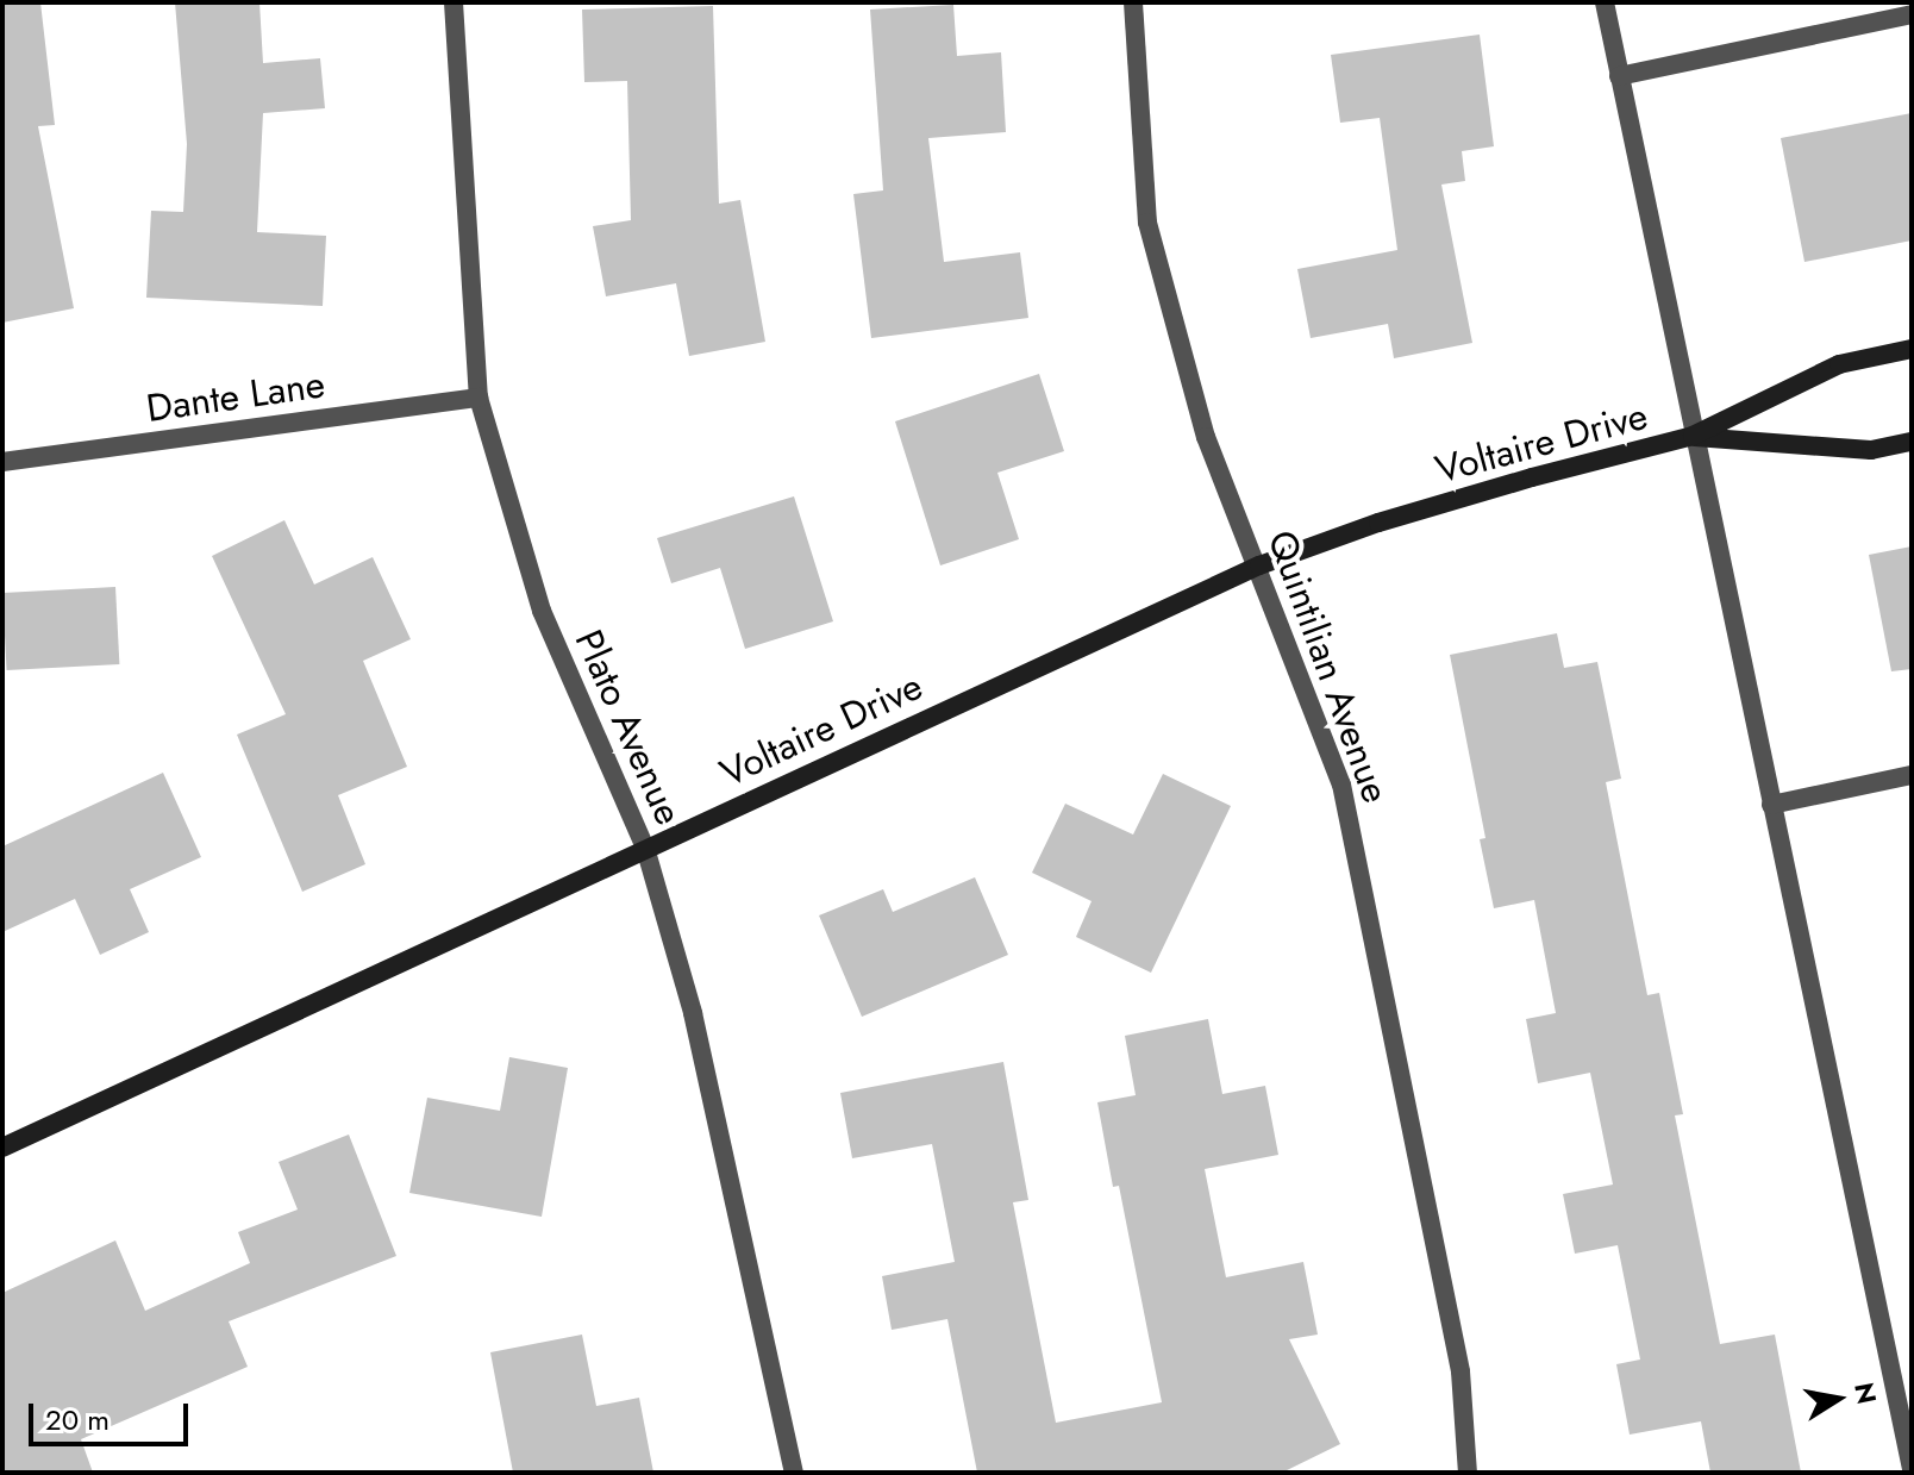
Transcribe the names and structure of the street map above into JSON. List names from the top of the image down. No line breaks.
{"streets":{"street":["Dante Lane","Voltaire Drive","Quintilian Avenue","Plato Avenue"]},"crossings":[["Dante Lane","Plato Avenue"],["Voltaire Drive","Quintilian Avenue"],["Voltaire Drive","Plato Avenue"]],"scale_bar":"20 m","north":"right"}
